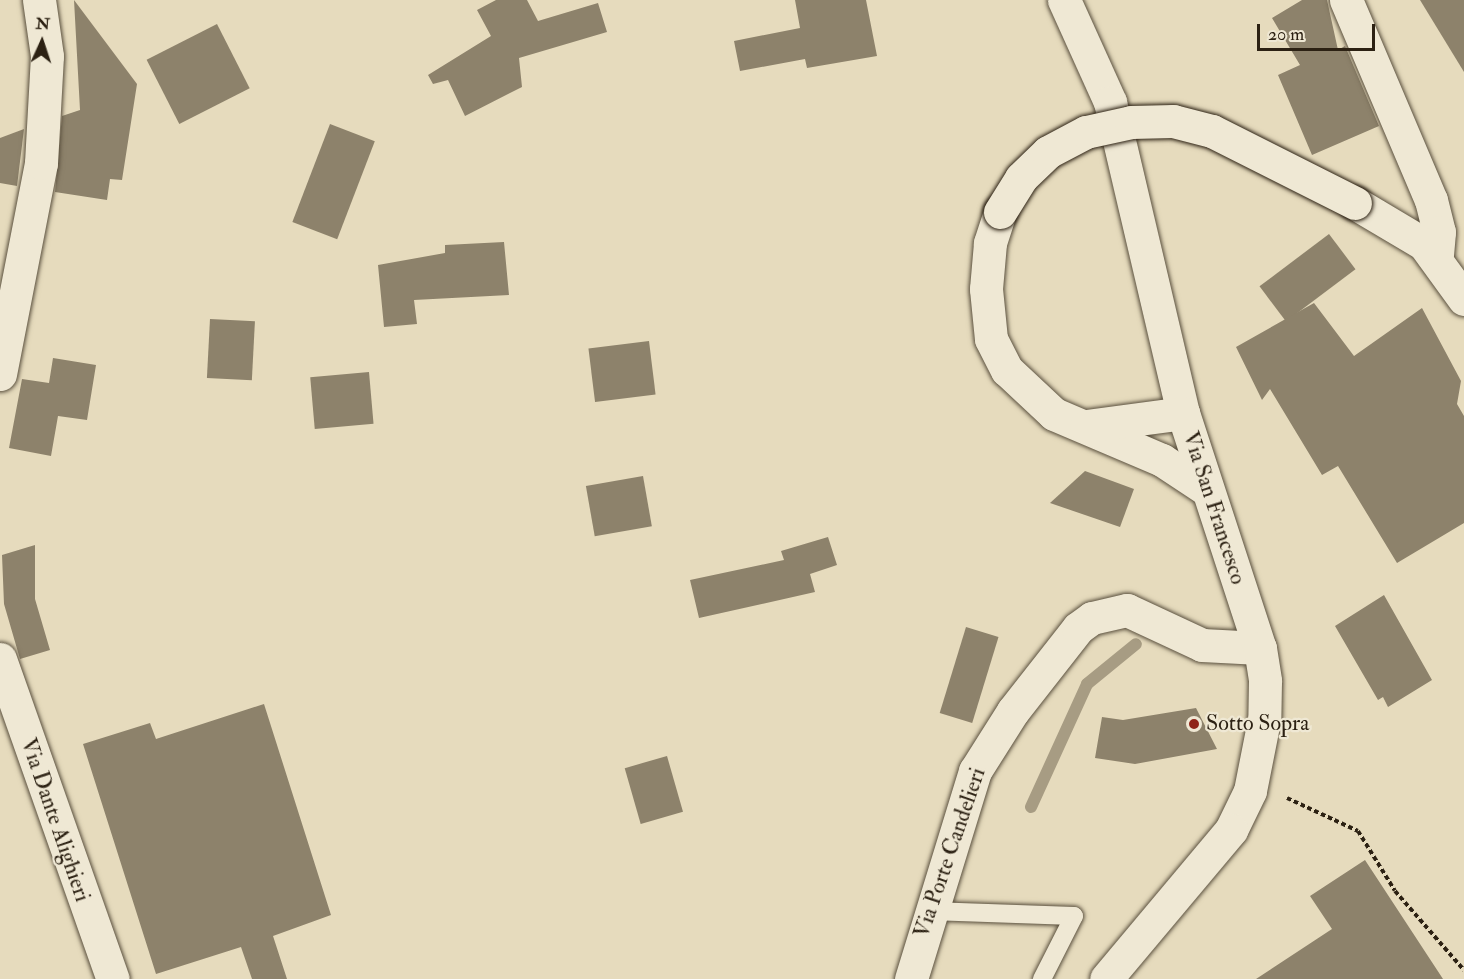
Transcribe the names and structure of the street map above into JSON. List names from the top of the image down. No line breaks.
{"streets":{"street":["Via San Francesco","Via Dante Alighieri","Via Porte Candelieri"]},"crossings":[["Via San Francesco","Via Porte Candelieri"]],"places":["Sotto Sopra"],"scale_bar":"20 m","north":"top"}
